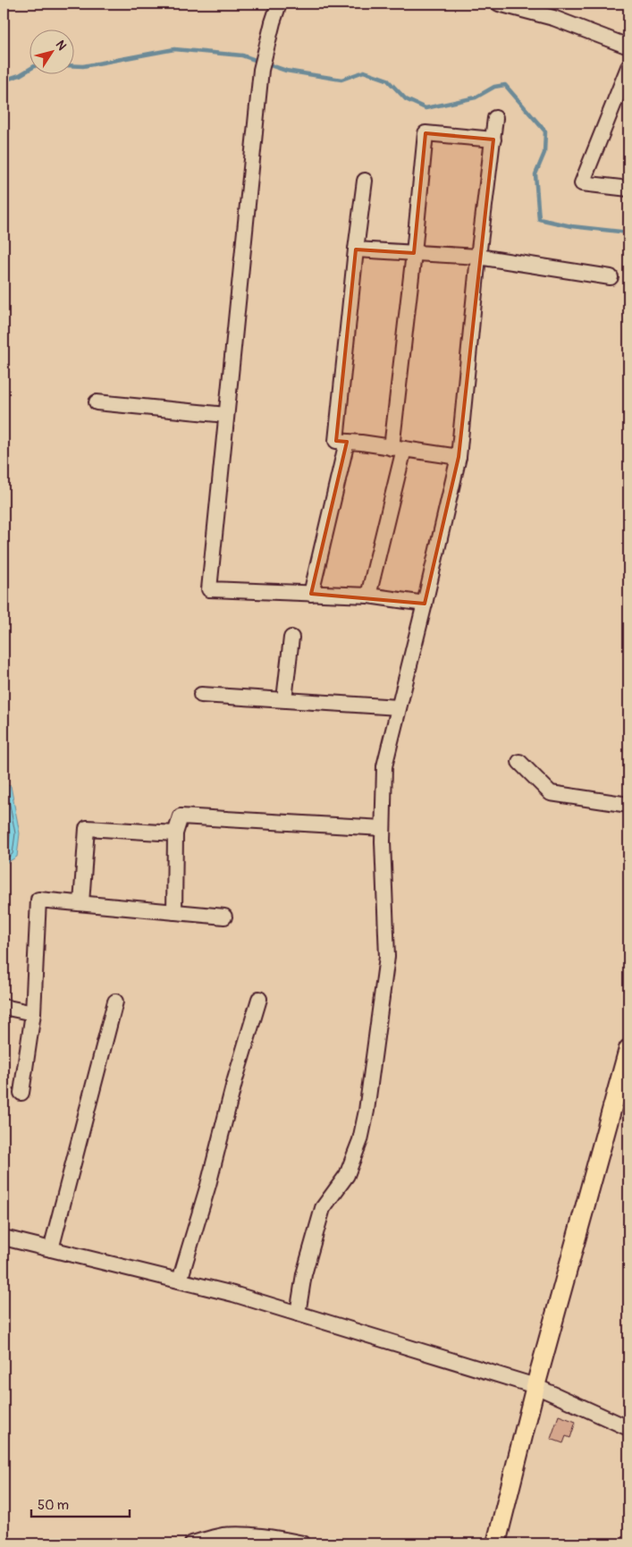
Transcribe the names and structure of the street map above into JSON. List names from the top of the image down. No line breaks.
{"scale_bar":"50 m","north":"top right"}
